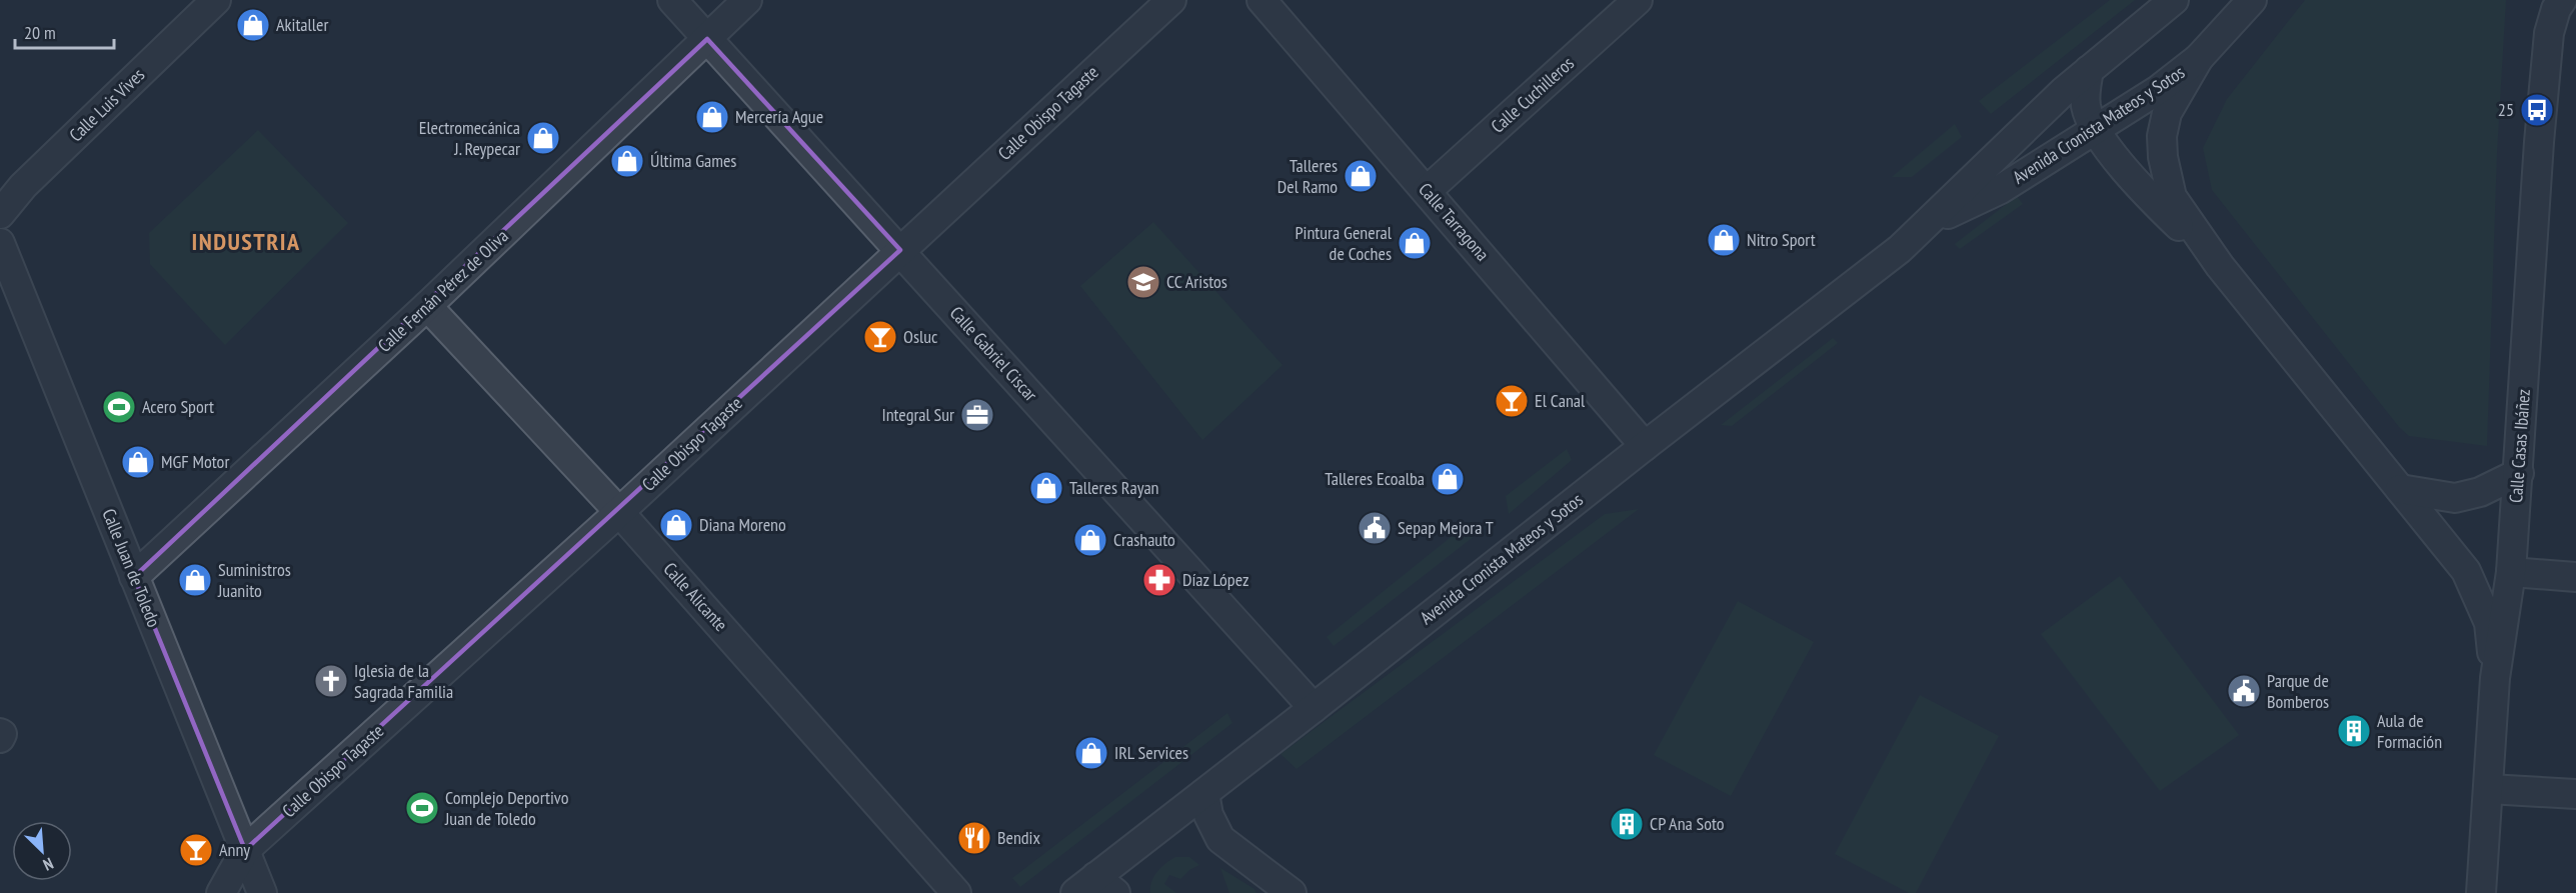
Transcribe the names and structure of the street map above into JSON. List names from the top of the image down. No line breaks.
{"streets":{"street":["Calle Cuchilleros","Calle Luis Vives","Calle Obispo Tagaste","Avenida Cronista Mateos y Sotos","Calle Tarragona","Calle Fernán Pérez de Oliva","Calle Gabriel Ciscar","Calle Casas Ibáñez","Calle Juan de Toledo","Calle Alicante"]},"crossings":[["Calle Cuchilleros","Calle Tarragona"],["Calle Obispo Tagaste","Calle Gabriel Ciscar"],["Calle Obispo Tagaste","Calle Juan de Toledo"],["Calle Obispo Tagaste","Calle Alicante"],["Avenida Cronista Mateos y Sotos","Calle Tarragona"],["Avenida Cronista Mateos y Sotos","Calle Gabriel Ciscar"],["Calle Fernán Pérez de Oliva","Calle Gabriel Ciscar"],["Calle Fernán Pérez de Oliva","Calle Juan de Toledo"],["Calle Fernán Pérez de Oliva","Calle Alicante"]],"districts":["INDUSTRIA"],"places":{"shop":["Akitaller","Mercería Ague","Electromecánica J. Reypecar","Última Games","Talleres Del Ramo","Nitro Sport","Pintura General de Coches","MGF Motor","Talleres Ecoalba","Talleres Rayan","Diana Moreno","Crashauto","Suministros Juanito","IRL Services"],"bus stop":["25"],"school or university":["CC Aristos"],"bar":["Osluc","El Canal","Anny"],"sports":["Acero Sport","Complejo Deportivo Juan de Toledo"],"office":["Integral Sur"],"public building":["Sepap Mejora T","Parque de Bomberos"],"pharmacy":["Díaz López"],"church":["Iglesia de la Sagrada Familia"],"building":["Aula de Formación","CP Ana Soto"],"restaurant":["Bendix"]},"scale_bar":"20 m","north":"bottom right"}
